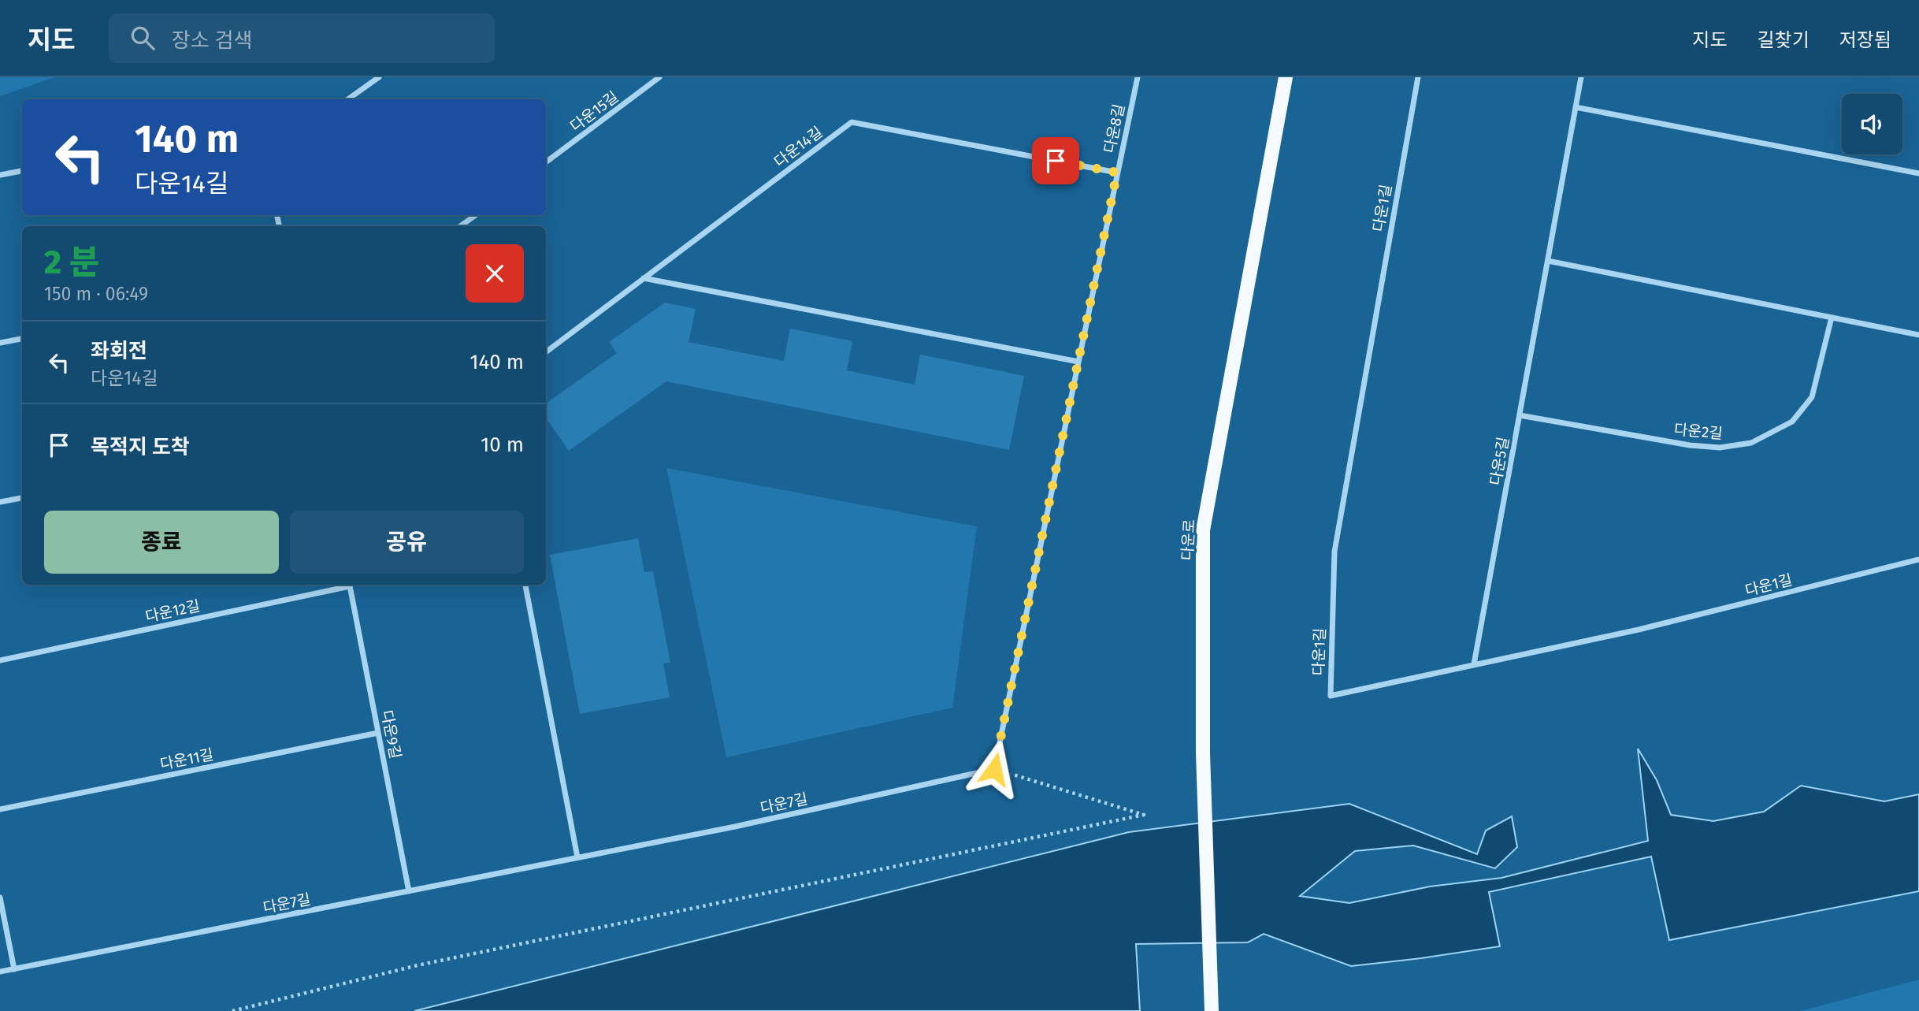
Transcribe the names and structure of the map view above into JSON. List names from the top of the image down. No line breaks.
{"streets":{"main road":["다운로"],"street":["다운15길","다운8길","다운14길","다운1길","다운2길","다운5길","다운12길","다운9길","다운11길","다운7길"]},"crossings":[["다운8길","다운14길"],["다운8길","다운7길"],["다운1길","다운5길"],["다운2길","다운5길"],["다운9길","다운11길"],["다운9길","다운7길"]],"page":{"header":"지도","search":"장소 검색","nav":["지도","길찾기","저장됨"],"turn":["140 m","다운14길"],"heading":["2 분","150 m · 06:49"],"list":[{"name":"좌회전","note":"다운14길","value":"140 m"},{"name":"목적지 도착","value":"10 m"}],"buttons":["종료","공유"]}}
